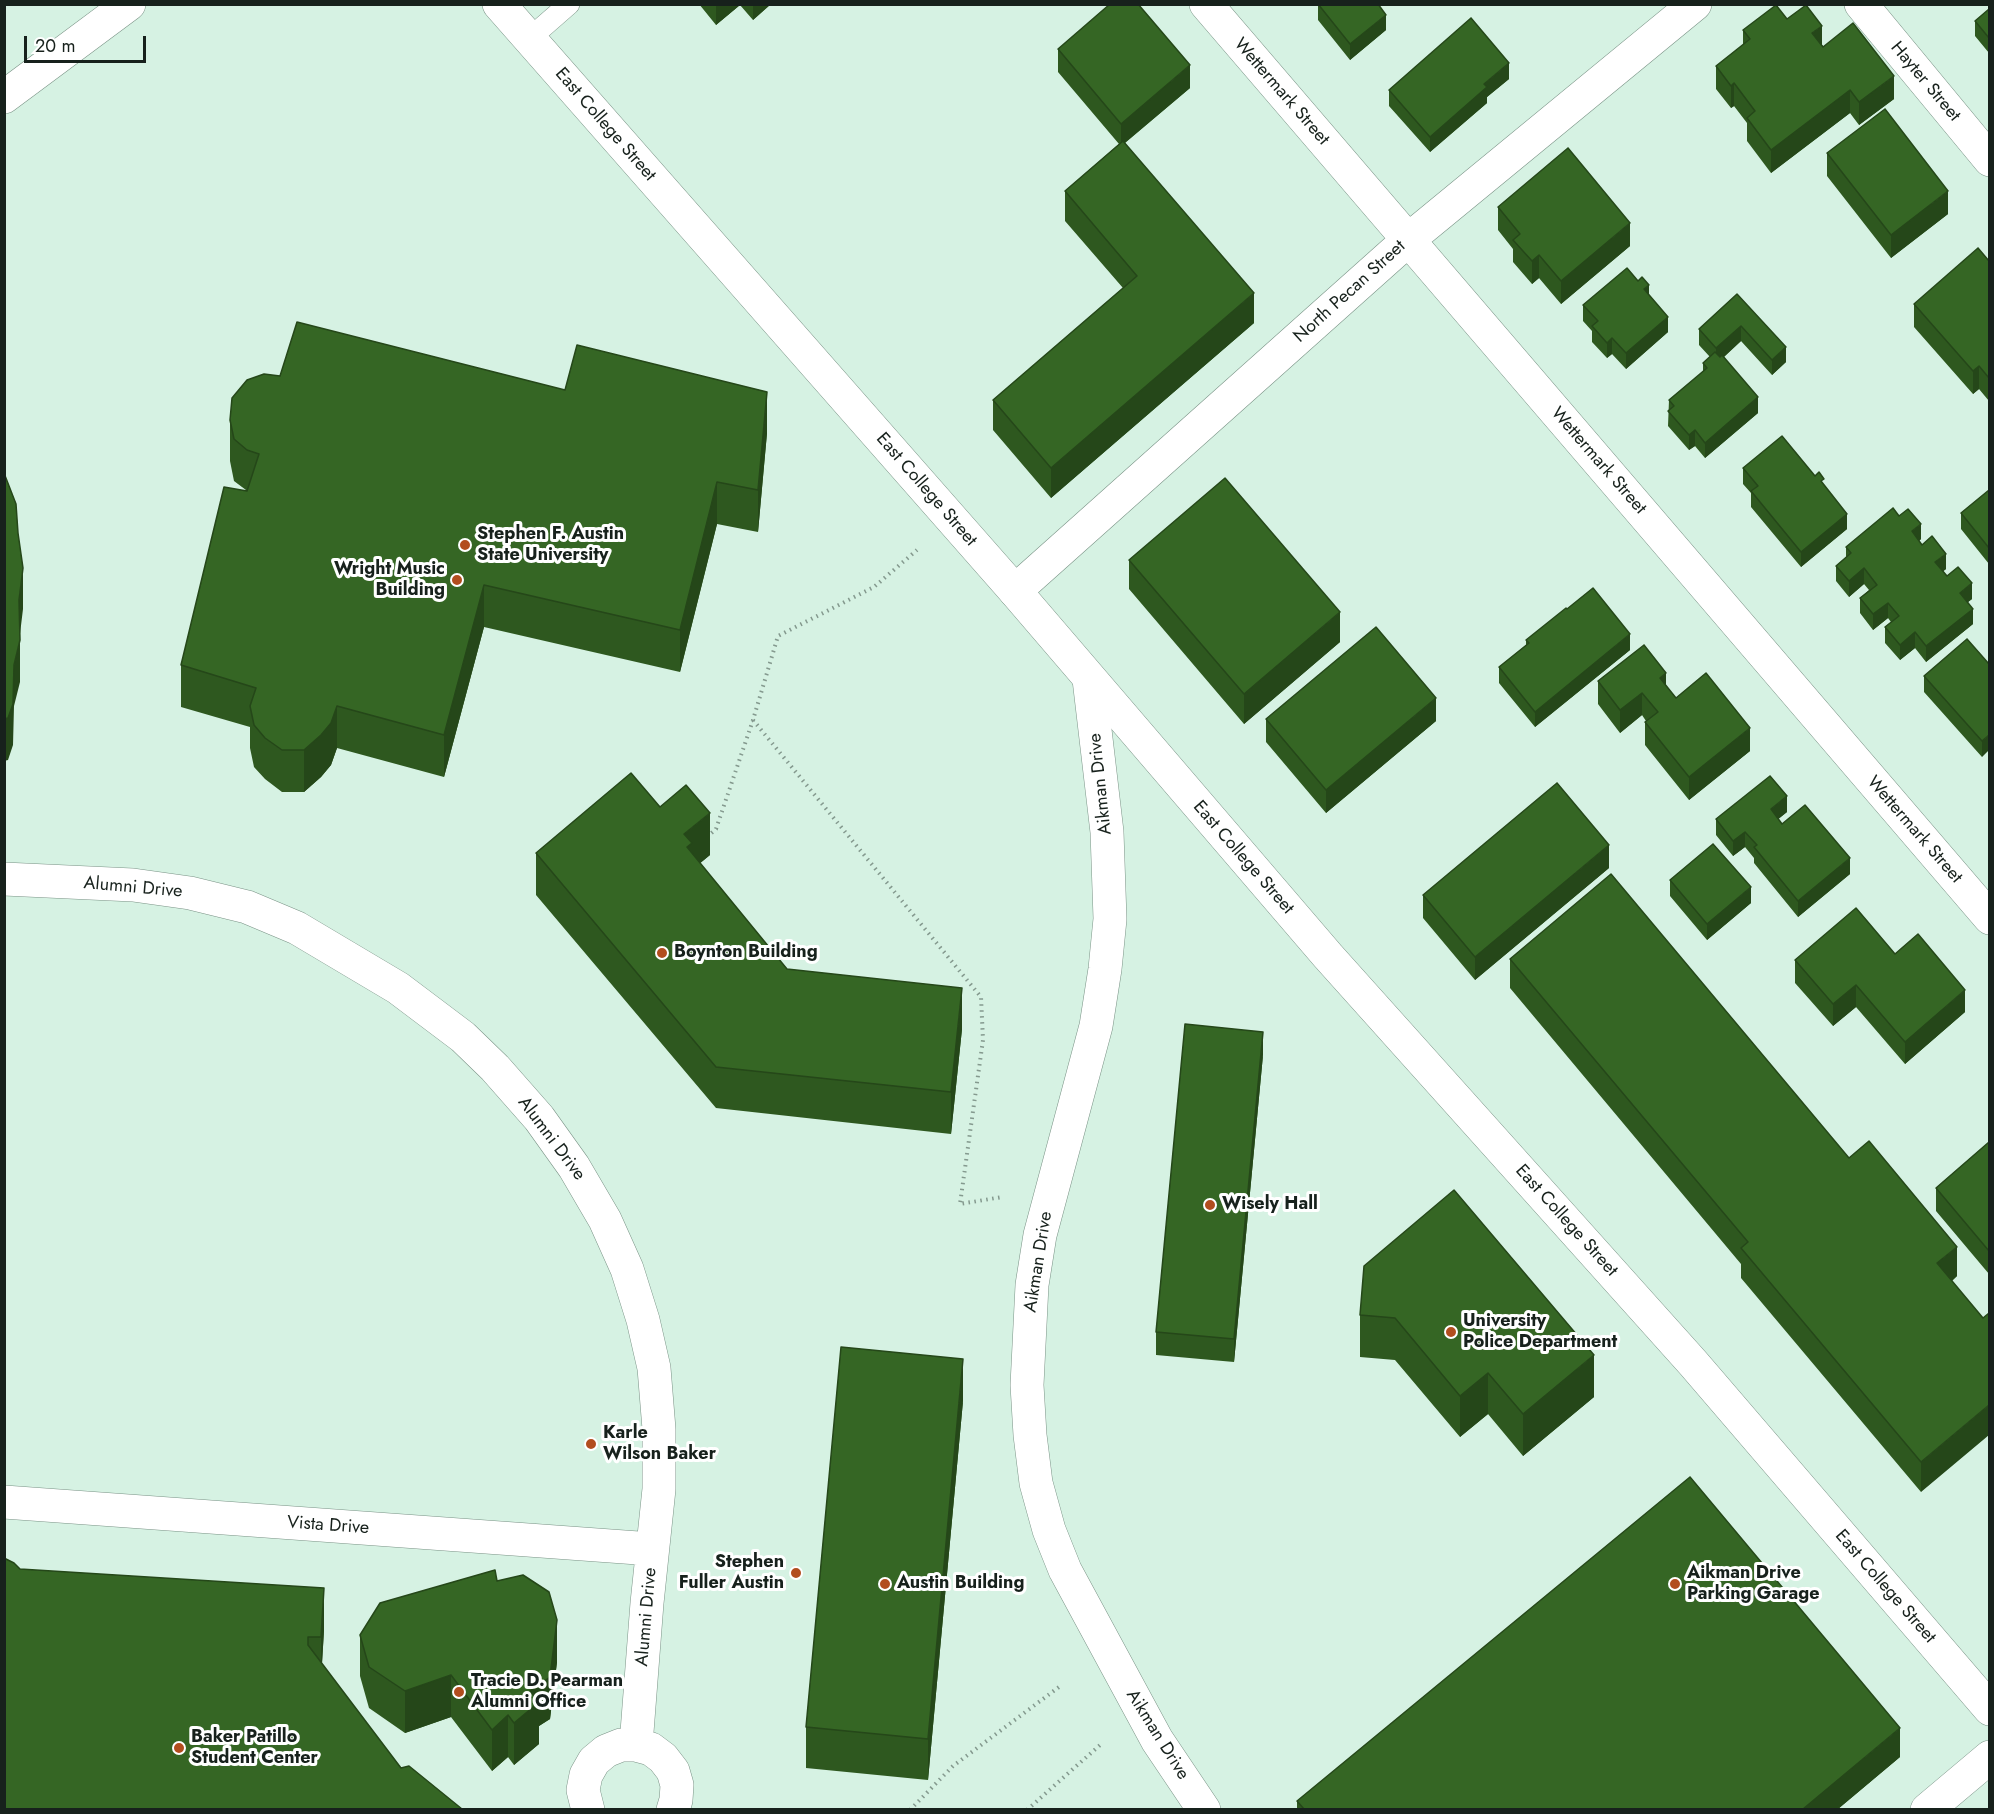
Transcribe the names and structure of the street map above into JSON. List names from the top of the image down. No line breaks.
{"streets":{"street":["Hayter Street","Wettermark Street","East College Street","North Pecan Street","Aikman Drive","Alumni Drive","Vista Drive"]},"crossings":[["Wettermark Street","North Pecan Street"],["East College Street","North Pecan Street"],["East College Street","Aikman Drive"],["Alumni Drive","Vista Drive"]],"places":["Stephen F. Austin State University","Wright Music Building","Boynton Building","Wisely Hall","University Police Department","Karle Wilson Baker","Stephen Fuller Austin","Austin Building","Aikman Drive Parking Garage","Tracie D. Pearman Alumni Office","Baker Patillo Student Center"],"scale_bar":"20 m"}
